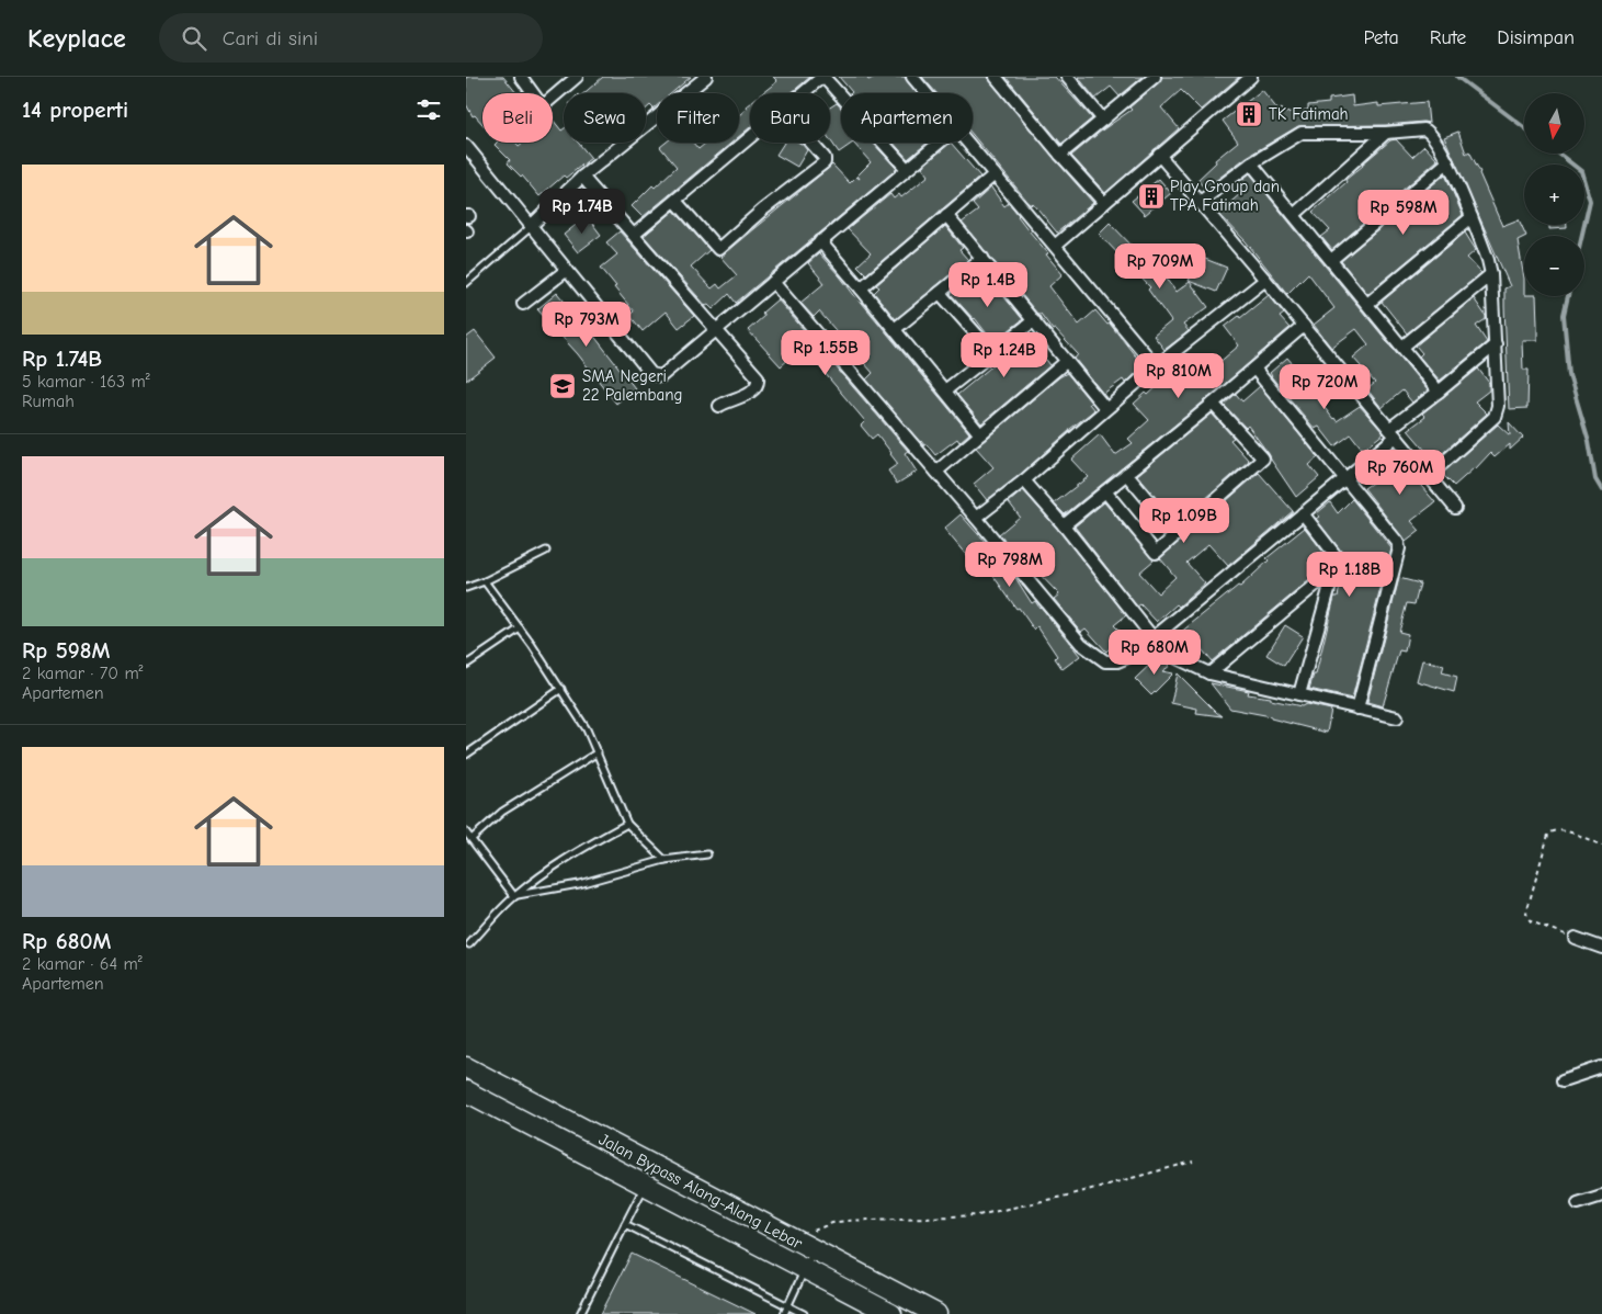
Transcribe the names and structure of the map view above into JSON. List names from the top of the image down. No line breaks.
{"streets":{"highway":["Jalan Bypass Alang-Alang Lebar"]},"places":{"building":["TK Fatimah","Play Group dan TPA Fatimah"],"school or university":["SMA Negeri 22 Palembang"]},"north":"bottom","page":{"header":"Keyplace","search":"Cari di sini","nav":["Peta","Rute","Disimpan"],"heading":"14 properti","map_buttons":["+","−"],"chip":["Beli","Sewa","Filter","Baru","Apartemen"],"list":[{"name":"Rp 1.74B","note":"5 kamar · 163 m² · Rumah"},{"name":"Rp 598M","note":"2 kamar · 70 m² · Apartemen"},{"name":"Rp 680M","note":"2 kamar · 64 m² · Apartemen"}],"price":["Rp 1.74B","Rp 598M","Rp 709M","Rp 1.4B","Rp 793M","Rp 1.55B","Rp 1.24B","Rp 810M","Rp 720M","Rp 760M","Rp 1.09B","Rp 798M","Rp 1.18B","Rp 680M"]}}
